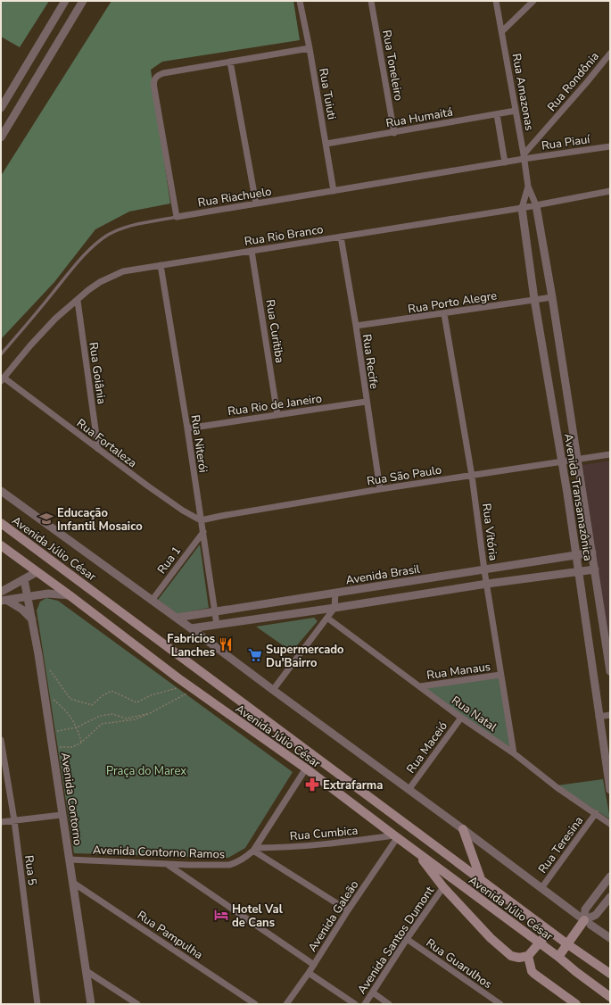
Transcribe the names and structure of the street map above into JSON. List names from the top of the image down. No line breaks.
{"streets":{"main road":["Avenida Júlio César"],"street":["Rua Toneleiro","Rua Rondônia","Rua Amazonas","Rua Tuiuti","Rua Humaitá","Rua Piauí","Rua Riachuelo","Rua Rio Branco","Rua Porto Alegre","Rua Curitiba","Rua Recife","Rua Goiânia","Rua Rio de Janeiro","Rua Fortaleza","Rua Niterói","Rua São Paulo","Avenida Transamazônica","Rua Vitória","Rua 1","Avenida Brasil","Rua Manaus","Rua Natal","Rua Maceió","Avenida Contorno","Rua Cumbica","Rua Teresina","Avenida Contorno Ramos","Rua 5","Avenida Galeão","Rua Pampulha","Avenida Santos Dumont","Rua Guarulhos"]},"crossings":[["Rua Toneleiro","Rua Humaitá"],["Rua Rondônia","Rua Amazonas"],["Rua Rondônia","Rua Piauí"],["Rua Rondônia","Rua Riachuelo"],["Rua Amazonas","Rua Humaitá"],["Rua Amazonas","Rua Piauí"],["Rua Amazonas","Rua Riachuelo"],["Rua Amazonas","Rua Rio Branco"],["Rua Amazonas","Avenida Transamazônica"],["Rua Tuiuti","Rua Humaitá"],["Rua Tuiuti","Rua Riachuelo"],["Rua Piauí","Rua Riachuelo"],["Rua Rio Branco","Rua Curitiba"],["Rua Rio Branco","Rua Recife"],["Rua Rio Branco","Rua Goiânia"],["Rua Rio Branco","Rua Fortaleza"],["Rua Rio Branco","Rua Niterói"],["Rua Rio Branco","Avenida Transamazônica"],["Rua Porto Alegre","Rua Recife"],["Rua Porto Alegre","Avenida Transamazônica"],["Rua Porto Alegre","Rua Vitória"],["Rua Curitiba","Rua Rio de Janeiro"],["Rua Recife","Rua Rio de Janeiro"],["Rua Recife","Rua São Paulo"],["Rua Goiânia","Rua Fortaleza"],["Rua Rio de Janeiro","Rua Niterói"],["Rua Fortaleza","Rua Niterói"],["Rua Fortaleza","Rua São Paulo"],["Rua Niterói","Rua São Paulo"],["Rua Niterói","Rua 1"],["Rua Niterói","Avenida Brasil"],["Rua São Paulo","Avenida Transamazônica"],["Rua São Paulo","Rua Vitória"],["Avenida Transamazônica","Avenida Brasil"],["Rua Vitória","Avenida Brasil"],["Rua Vitória","Rua Manaus"],["Rua Vitória","Rua Natal"],["Avenida Júlio César","Rua 1"],["Avenida Júlio César","Avenida Brasil"],["Avenida Júlio César","Rua Maceió"],["Avenida Júlio César","Rua Cumbica"],["Avenida Júlio César","Rua Teresina"],["Avenida Júlio César","Avenida Contorno Ramos"],["Avenida Júlio César","Avenida Galeão"],["Rua Manaus","Rua Natal"],["Rua Natal","Rua Maceió"],["Rua Natal","Rua Teresina"],["Avenida Contorno","Avenida Contorno Ramos"],["Avenida Contorno","Rua Pampulha"],["Rua Cumbica","Avenida Contorno Ramos"],["Rua Cumbica","Avenida Galeão"],["Avenida Santos Dumont","Rua Guarulhos"]],"parks":["Praça do Marex"],"places":{"school or university":["Educação Infantil Mosaico"],"restaurant":["Fabricios Lanches"],"supermarket":["Supermercado Du'Bairro"],"pharmacy":["Extrafarma"],"hotel":["Hotel Val de Cans"]}}
